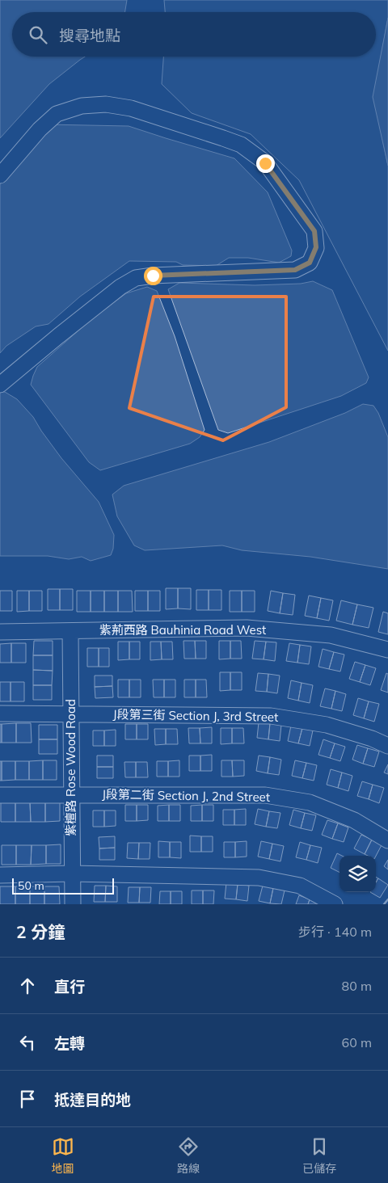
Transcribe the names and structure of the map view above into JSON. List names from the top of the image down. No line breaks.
{"streets":{"street":["紫荊西路 Bauhinia Road West","J段第三街 Section J, 3rd Street","紫檀路 Rose Wood Road","J段第二街 Section J, 2nd Street"]},"crossings":[["紫荊西路 Bauhinia Road West","紫檀路 Rose Wood Road"],["J段第三街 Section J, 3rd Street","紫檀路 Rose Wood Road"],["紫檀路 Rose Wood Road","J段第二街 Section J, 2nd Street"]],"scale_bar":"50 m","page":{"search":"搜尋地點","scale":"50 m","heading":["2 分鐘","步行 · 140 m"],"list":[["直行","80 m"],["左轉","60 m"],"抵達目的地"],"nav":["地圖","路線","已儲存"]}}
